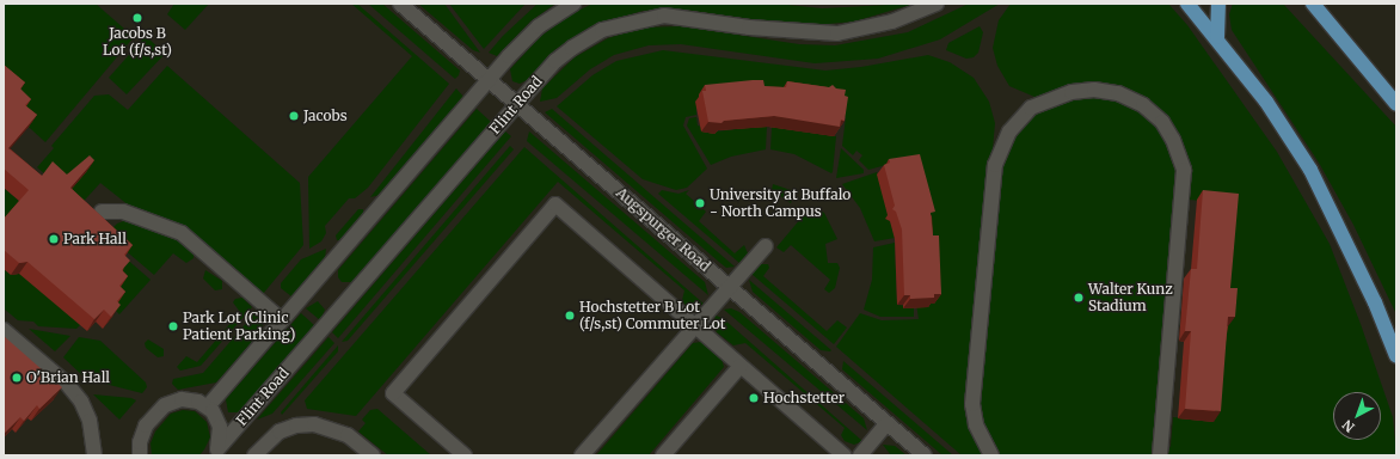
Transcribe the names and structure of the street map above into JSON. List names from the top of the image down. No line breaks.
{"streets":{"street":["Flint Road","Augspurger Road"]},"crossings":[["Flint Road","Augspurger Road"]],"places":["Jacobs B Lot (f/s,st)","Jacobs","University at Buffalo - North Campus","Park Hall","Walter Kunz Stadium","Hochstetter B Lot (f/s,st) Commuter Lot","Park Lot (Clinic Patient Parking)","O'Brian Hall","Hochstetter"],"north":"bottom left"}
